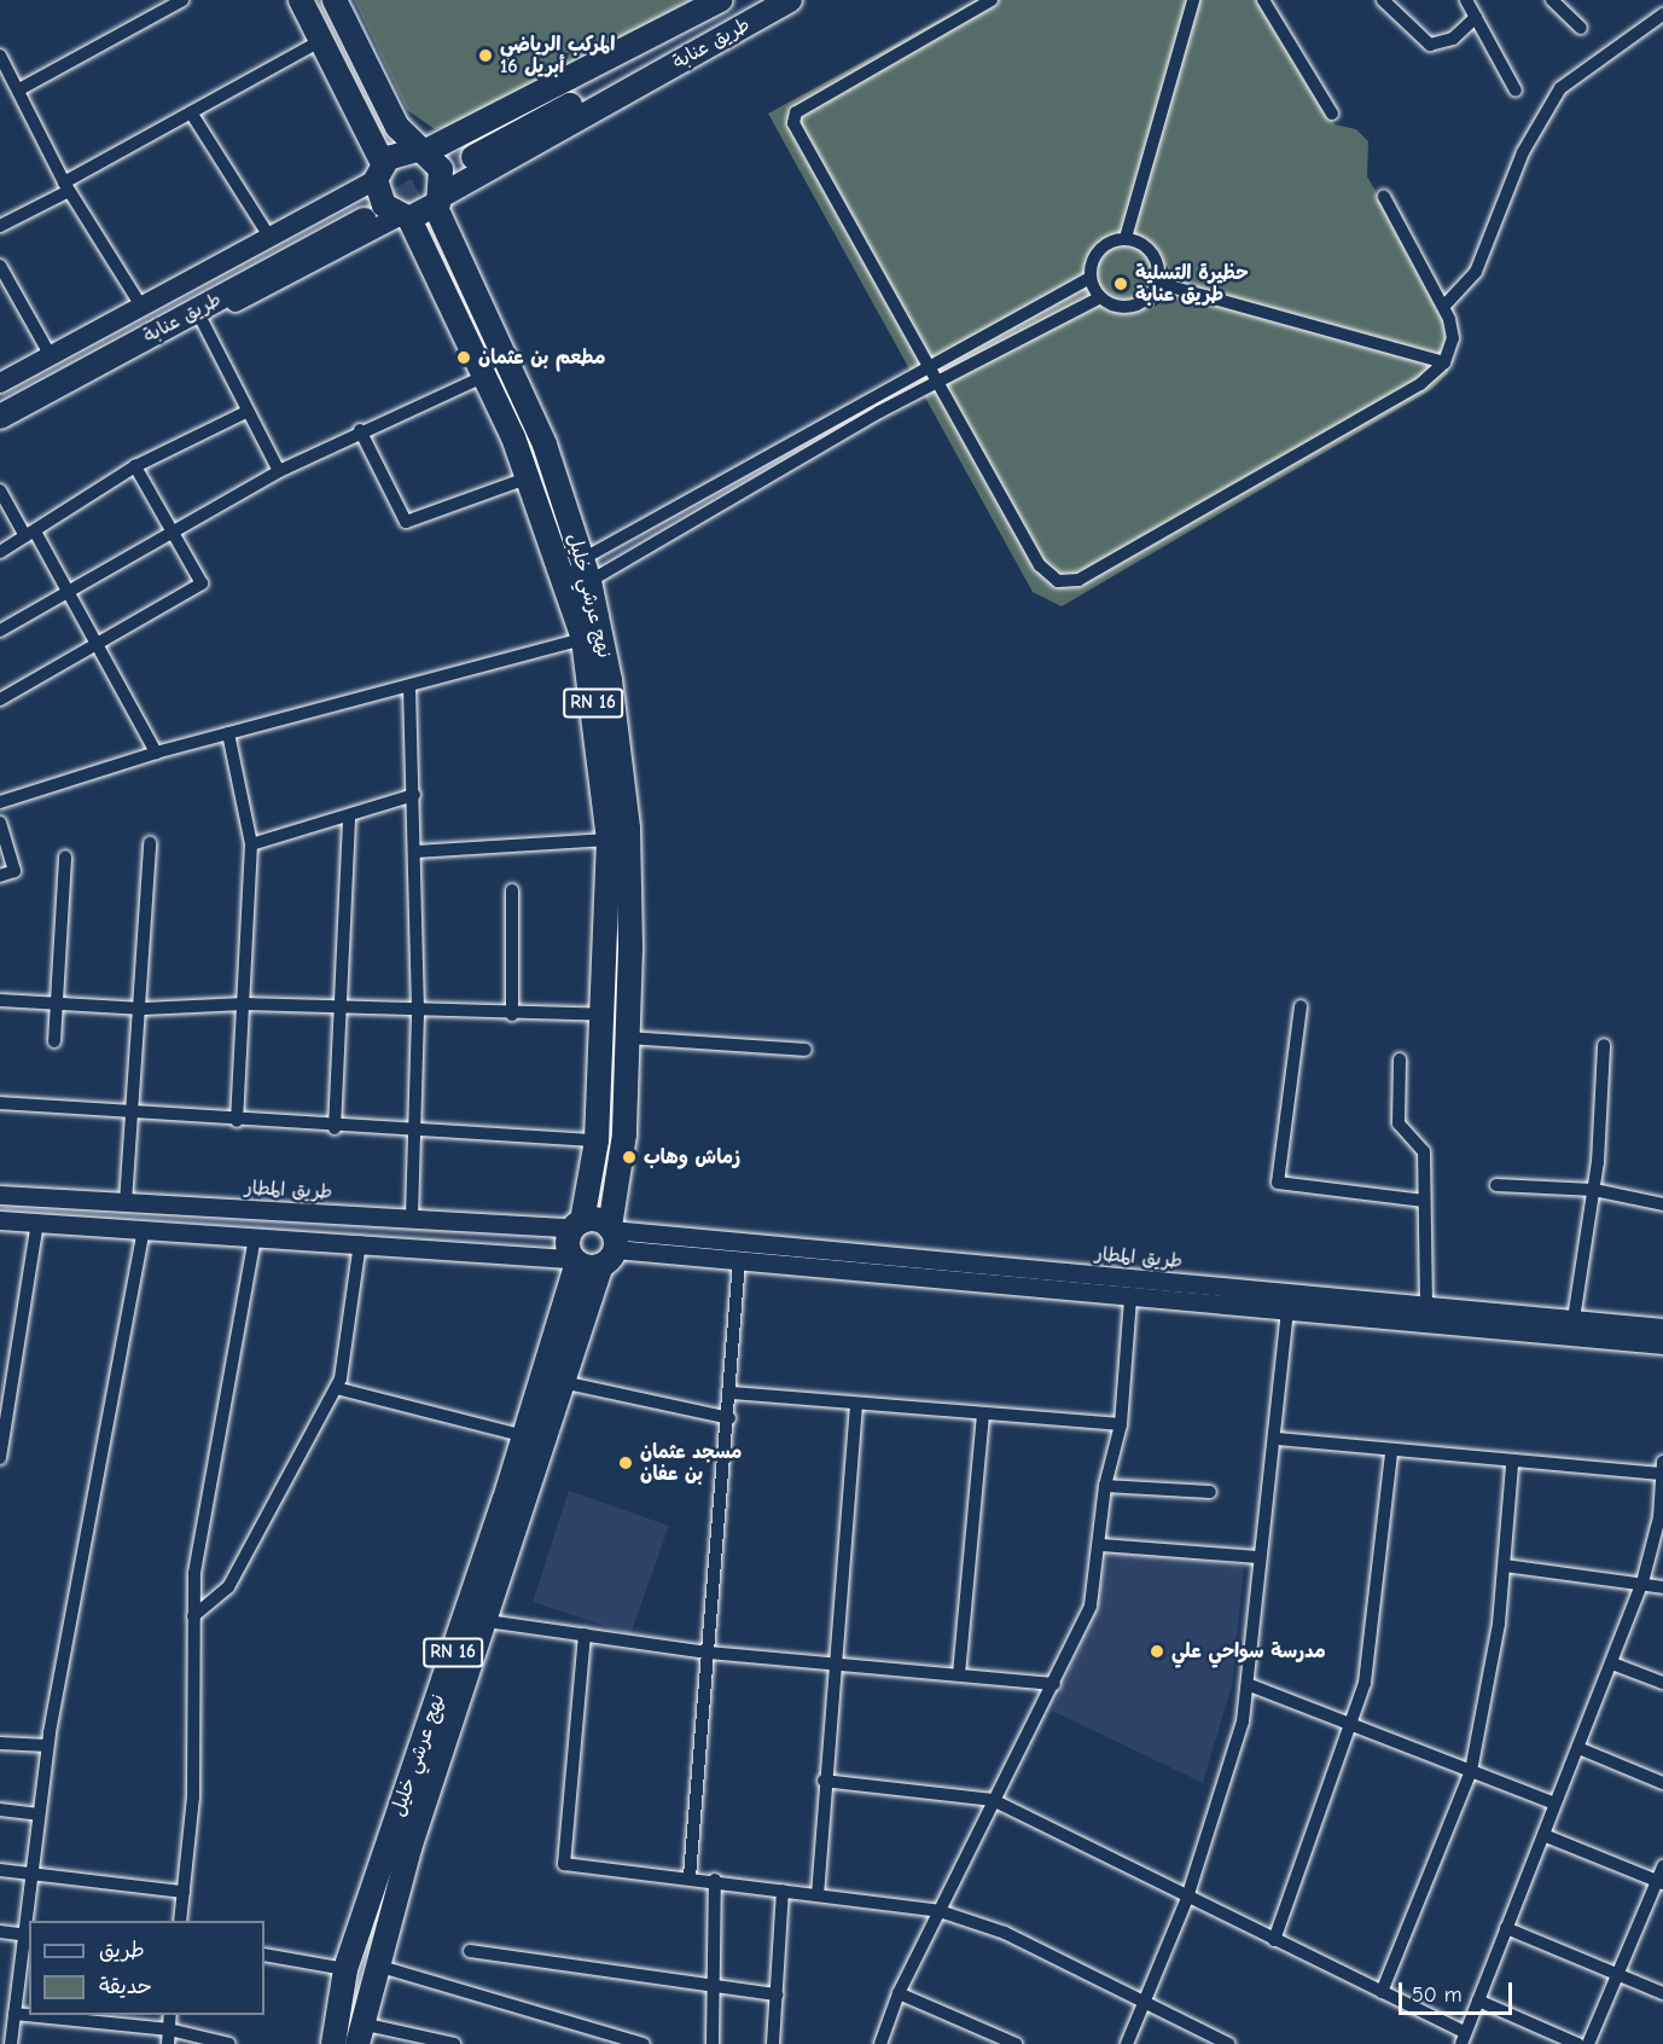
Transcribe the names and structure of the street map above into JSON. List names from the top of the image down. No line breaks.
{"streets":{"highway":["طريق عنابة","نهج عرشي خليل","RN 16"],"main road":["طريق المطار"]},"crossings":[["طريق عنابة","نهج عرشي خليل"],["نهج عرشي خليل","طريق المطار"]],"places":["المركب الرياضي 16 أبريل","حظيرة التسلية طريق عنابة","مطعم بن عثمان","زماش وهاب","مسجد عثمان بن عفان","مدرسة سواحي علي"],"legend":["طريق","حديقة"],"scale_bar":"50 m"}
